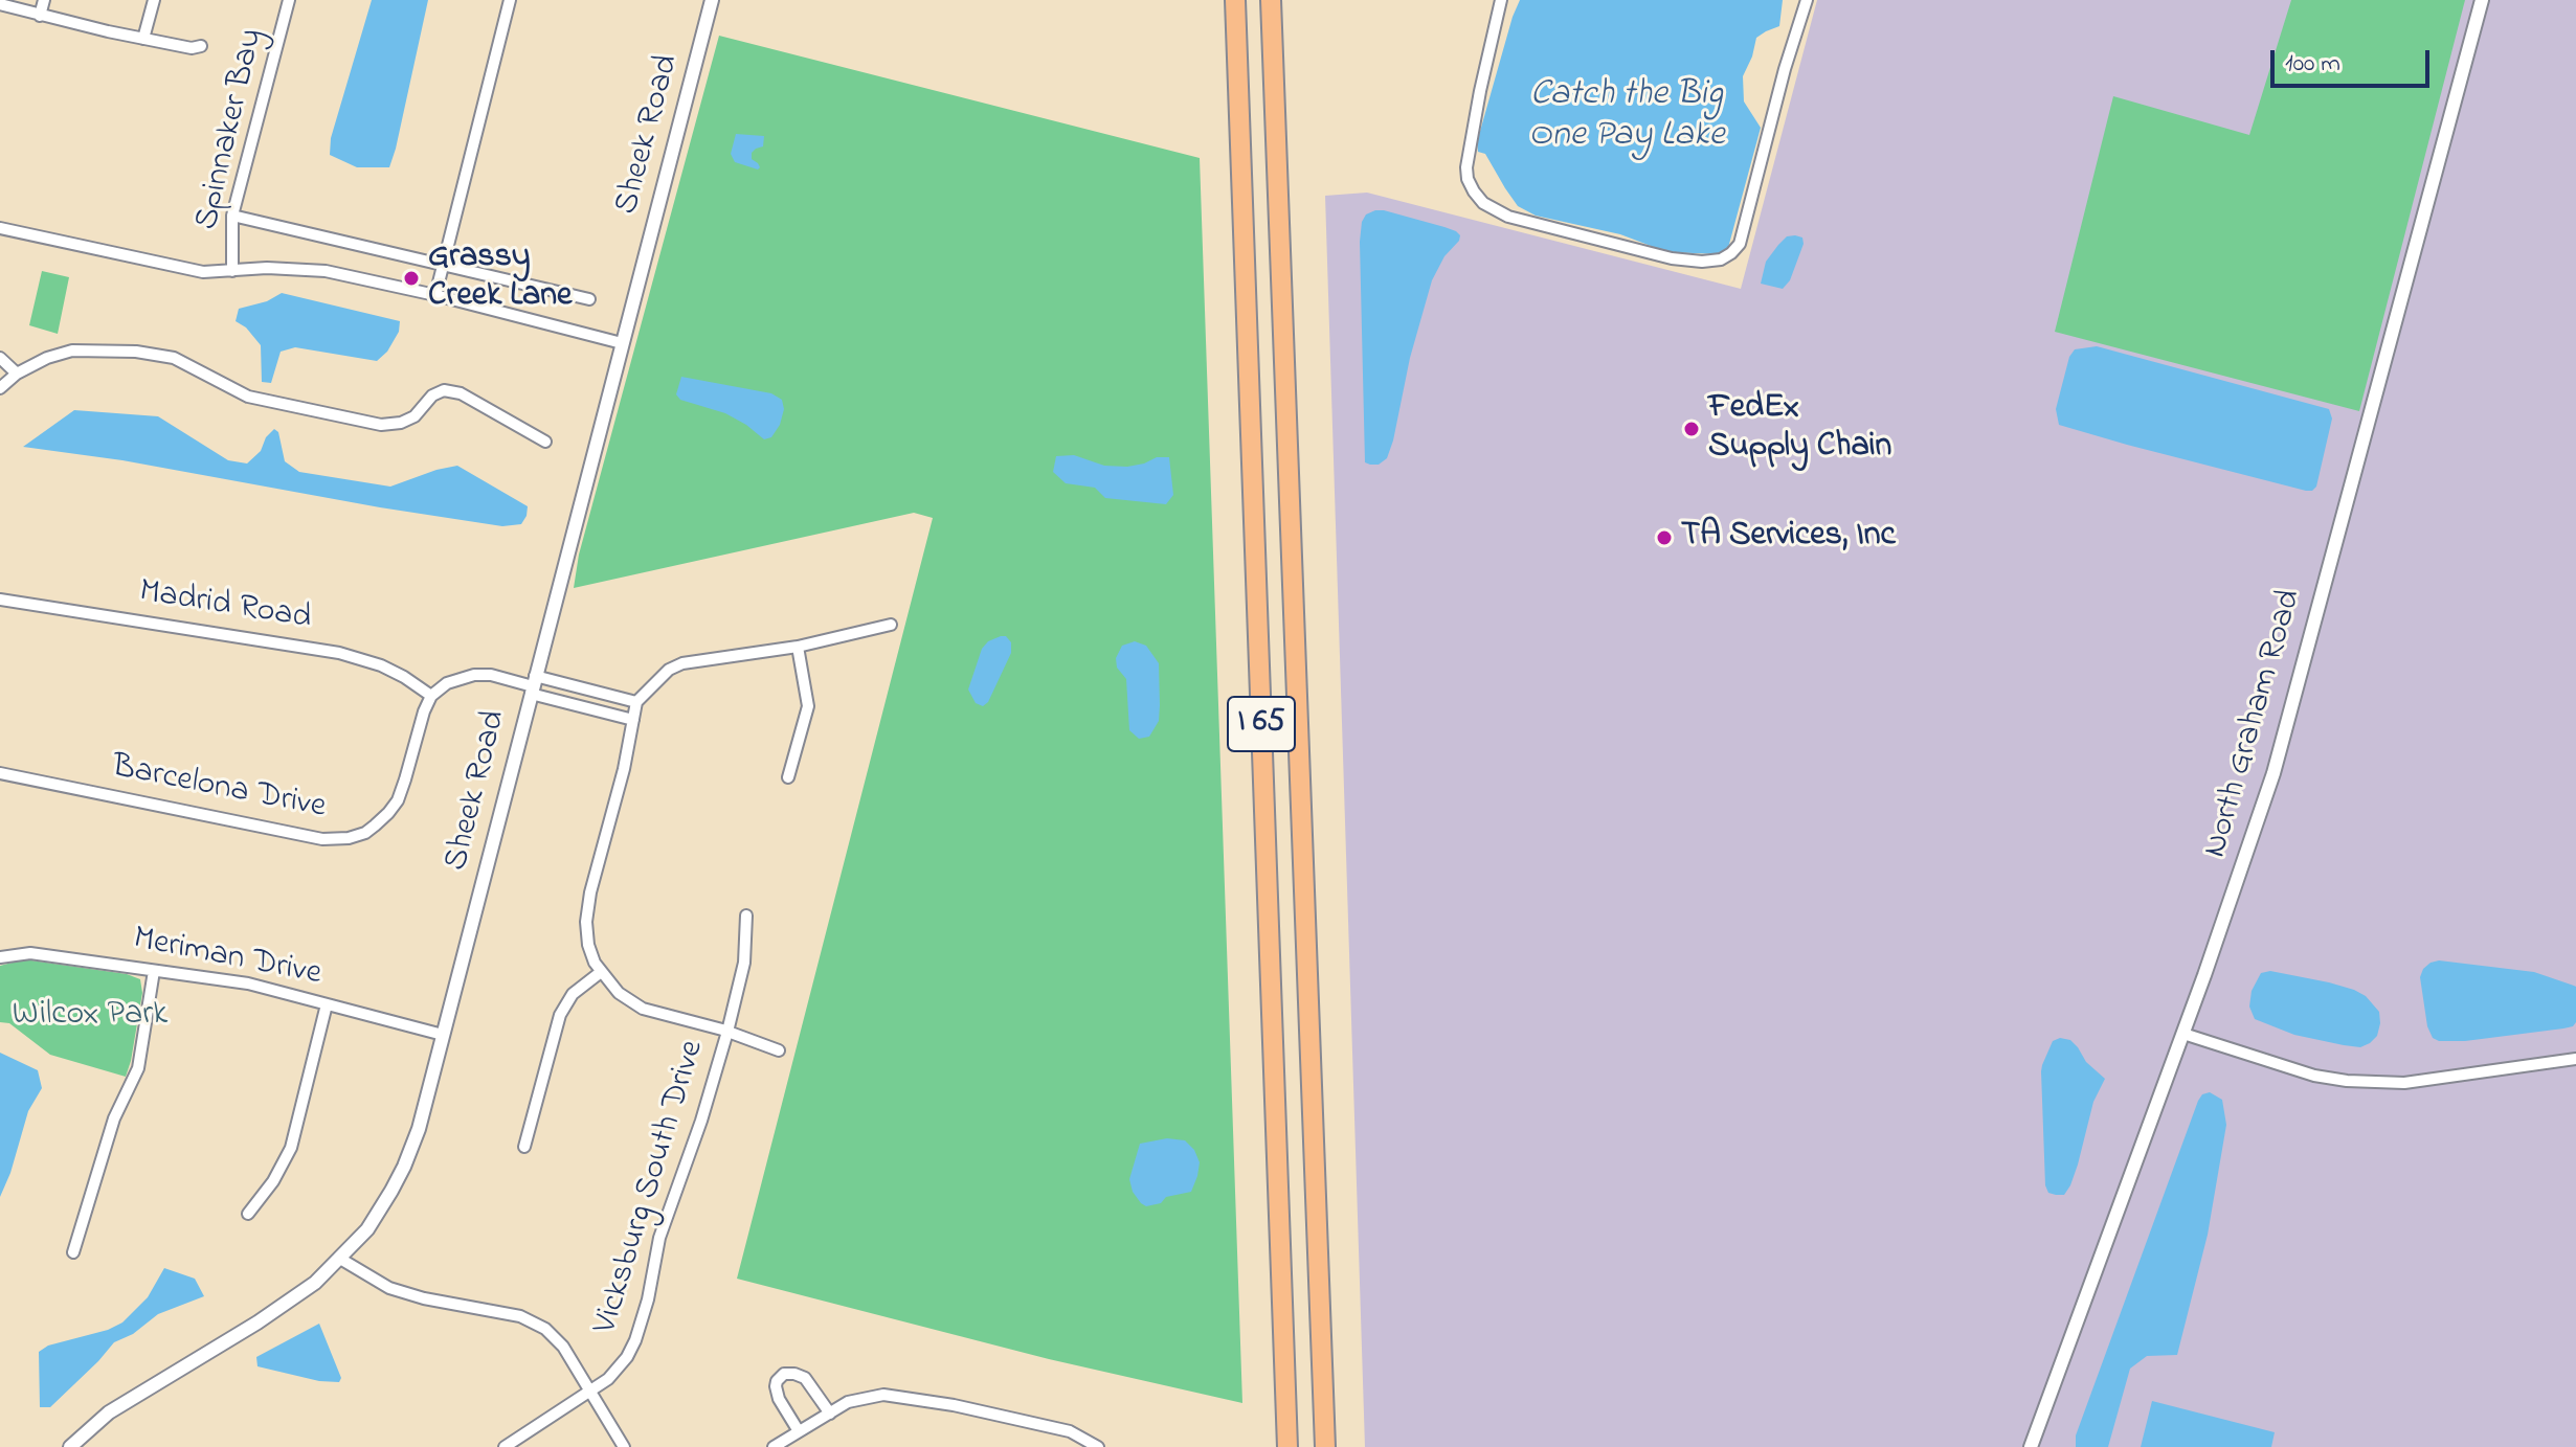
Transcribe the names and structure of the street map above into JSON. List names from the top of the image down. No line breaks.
{"streets":{"highway":["I 65"],"street":["Spinnaker Bay","Sheek Road","Madrid Road","North Graham Road","Barcelona Drive","Meriman Drive","Vicksburg South Drive"]},"crossings":[["Sheek Road","Meriman Drive"],["Madrid Road","Barcelona Drive"]],"water":["Catch the Big One Pay Lake"],"parks":["Wilcox Park"],"places":["Grassy Creek Lane","FedEx Supply Chain","TA Services, Inc"],"scale_bar":"100 m"}
